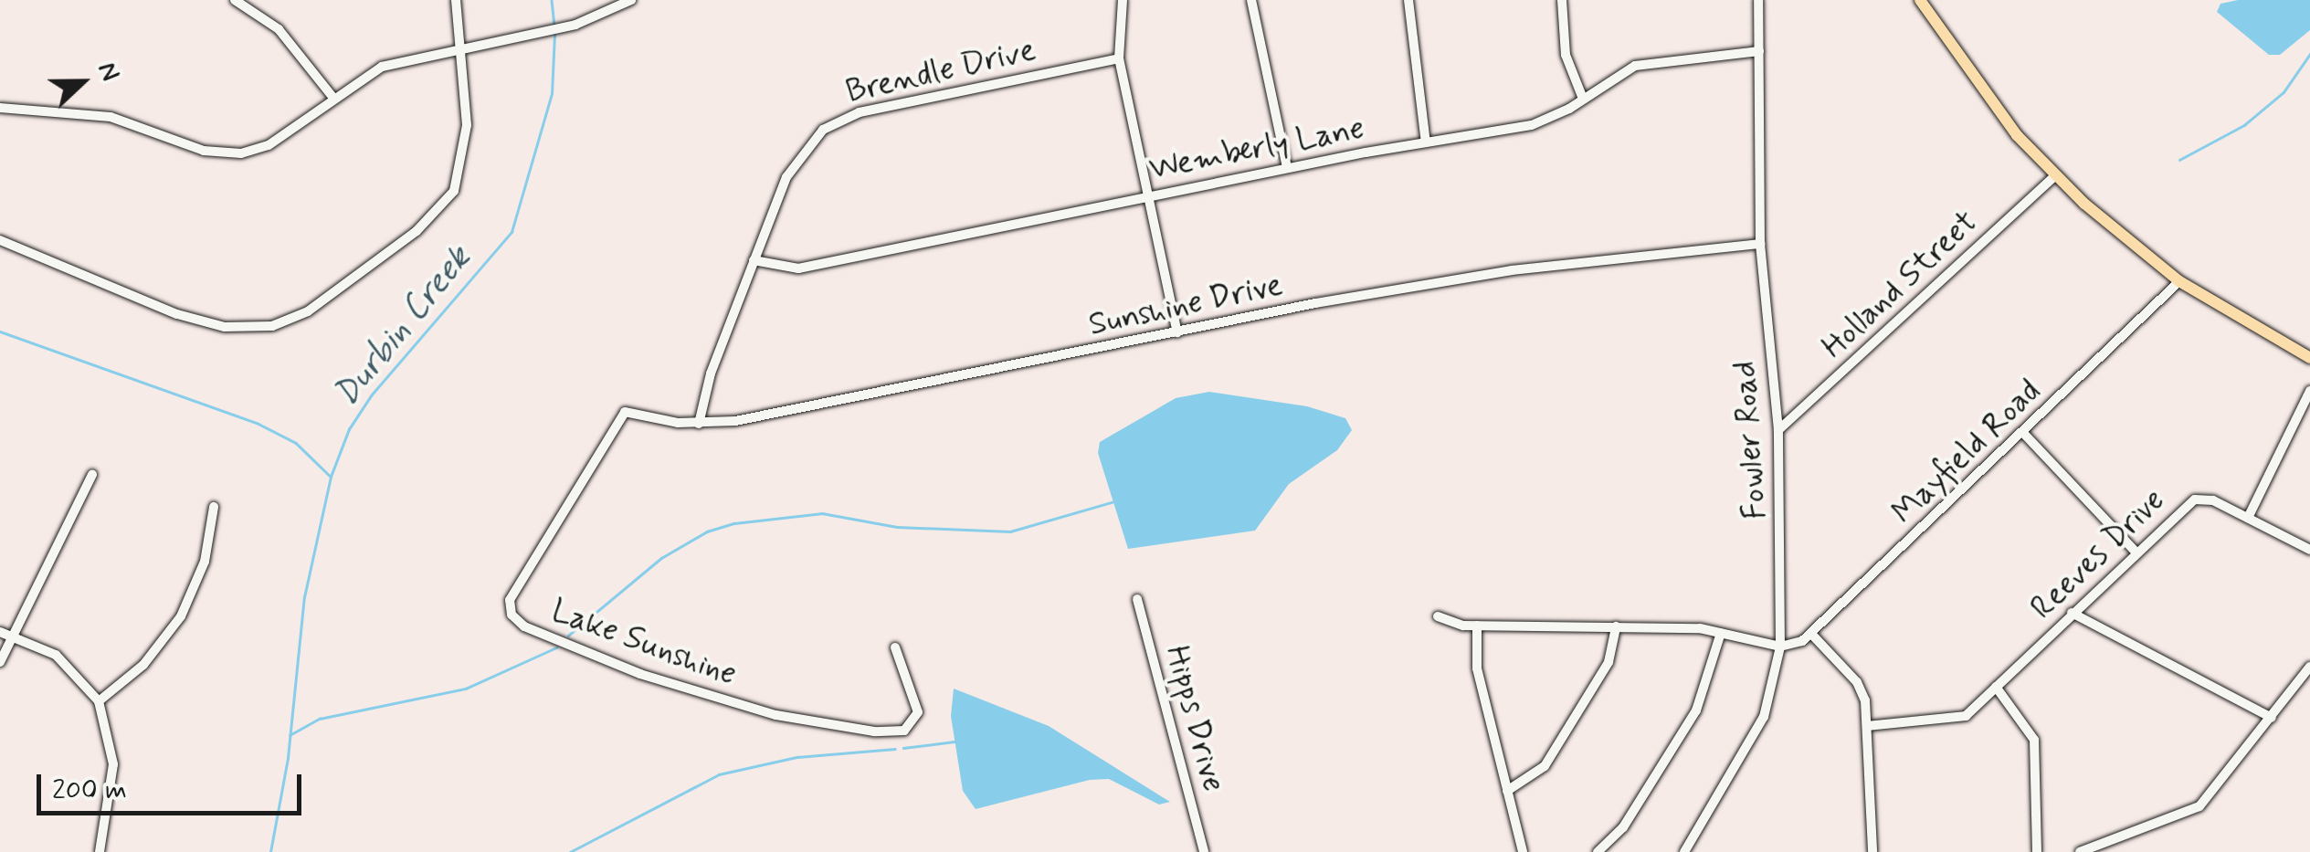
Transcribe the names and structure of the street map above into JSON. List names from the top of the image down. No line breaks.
{"streets":{"street":["Brendle Drive","Wemberly Lane","Holland Street","Sunshine Drive","Fowler Road","Mayfield Road","Reeves Drive","Lake Sunshine","Hipps Drive"]},"crossings":[["Brendle Drive","Wemberly Lane"],["Brendle Drive","Sunshine Drive"],["Wemberly Lane","Fowler Road"],["Holland Street","Fowler Road"],["Sunshine Drive","Fowler Road"],["Sunshine Drive","Lake Sunshine"],["Fowler Road","Mayfield Road"]],"water":["Durbin Creek"],"scale_bar":"200 m","north":"right"}
